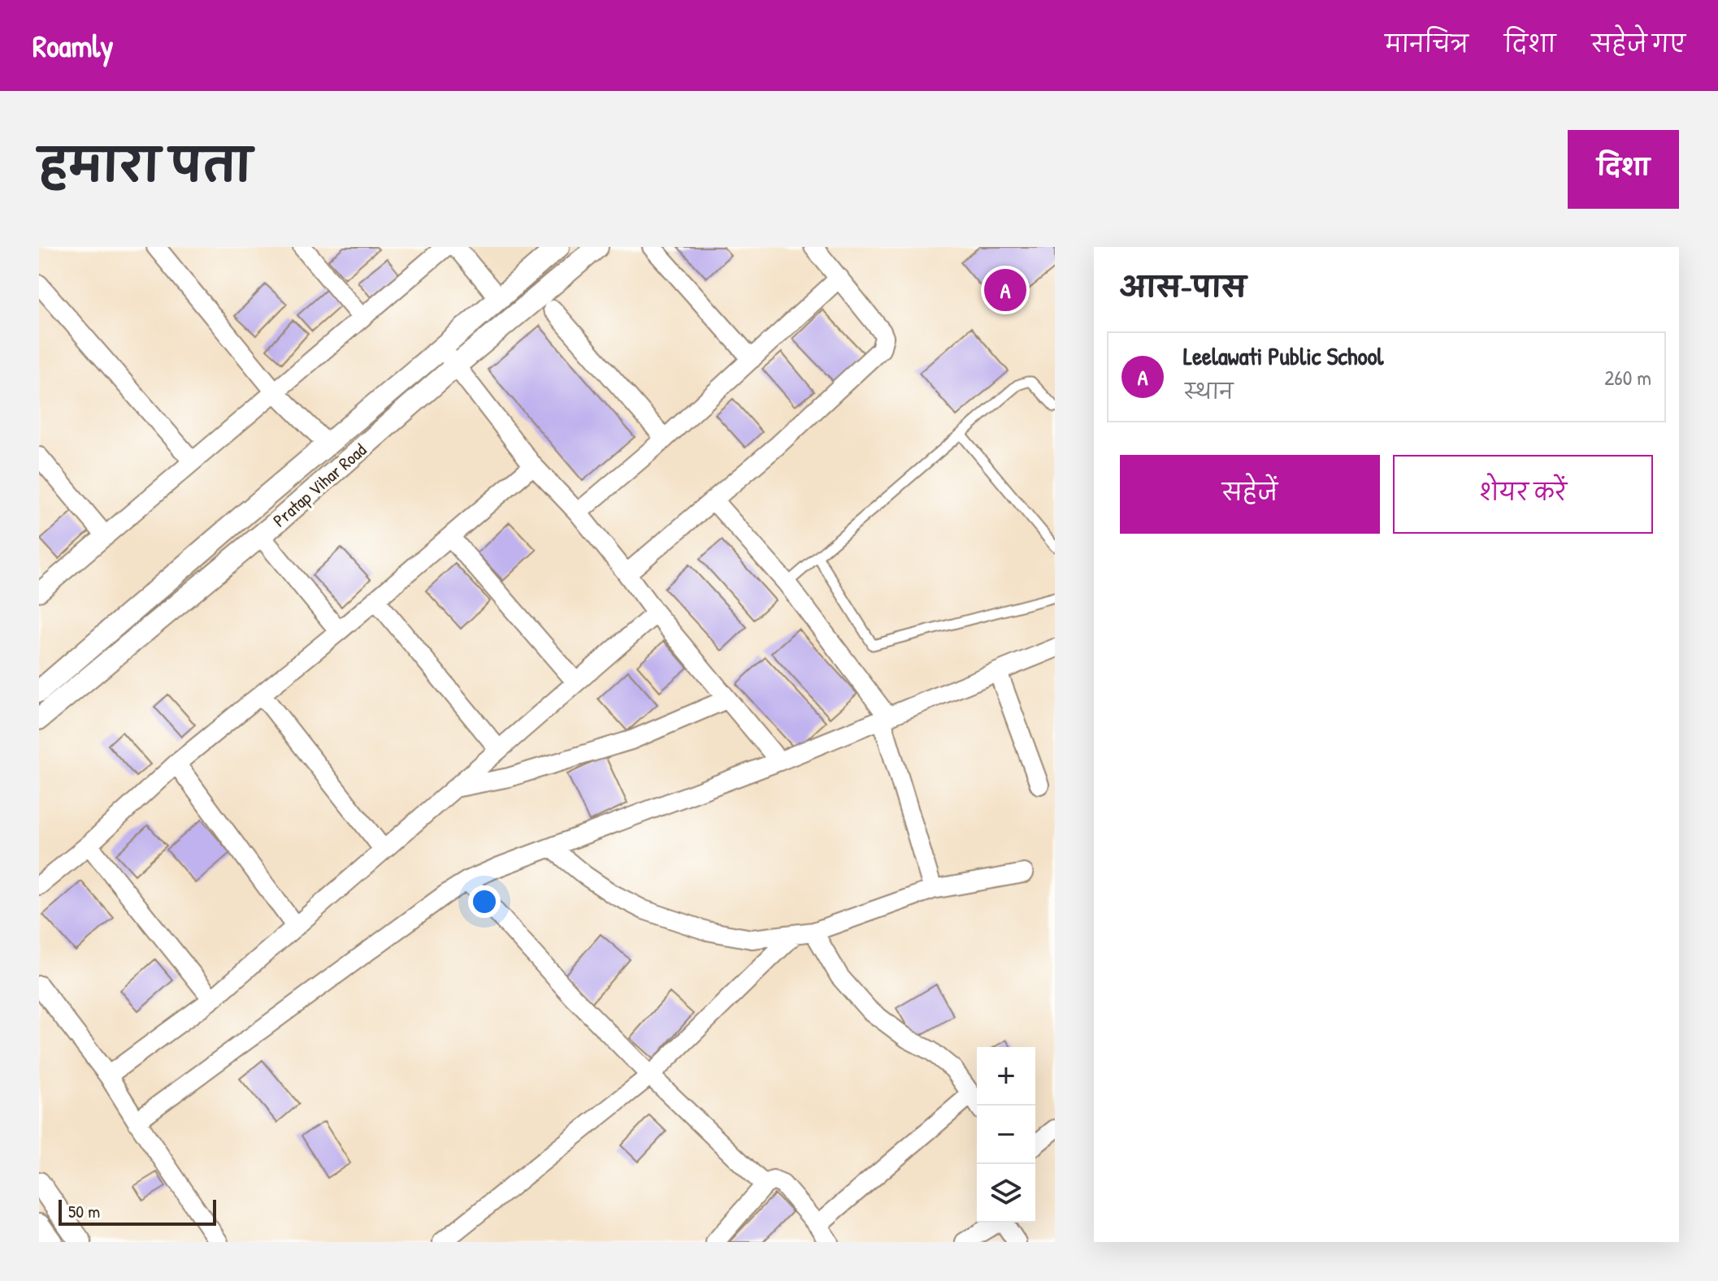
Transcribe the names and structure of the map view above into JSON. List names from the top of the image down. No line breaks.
{"streets":{"street":["Pratap Vihar Road"]},"scale_bar":"50 m","page":{"header":"Roamly","nav":["मानचित्र","दिशा","सहेजे गए"],"title":"हमारा पता","buttons":["दिशा",["सहेजें","शेयर करें"]],"heading":"आस-पास","pins":"A","list":[{"mark":"A","name":"Leelawati Public School","note":"स्थान","value":"260 m"}],"map_buttons":["+","−"],"scale":"50 m"}}
